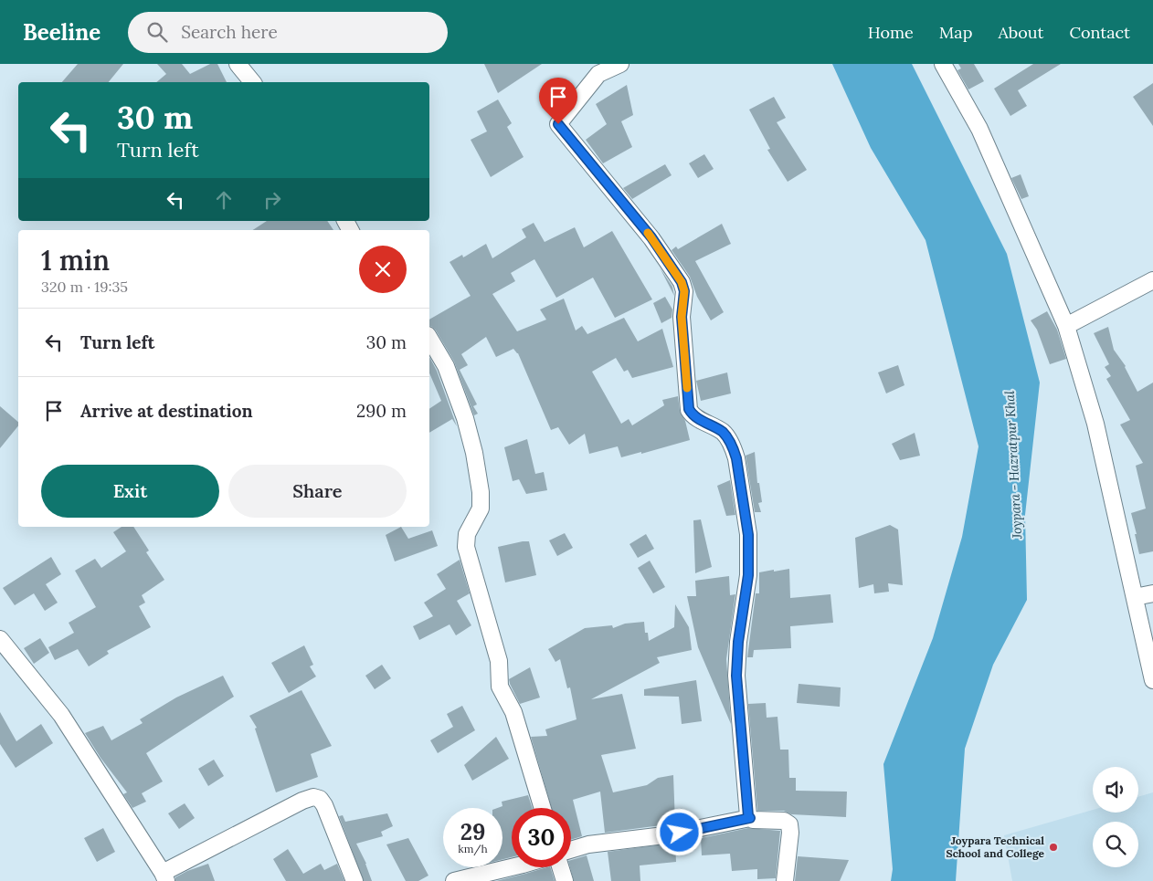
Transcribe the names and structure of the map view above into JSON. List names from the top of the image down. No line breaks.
{"water":["Joypara - Hazratpur Khal"],"places":["Joypara Technical School and College"],"page":{"header":"Beeline","search":"Search here","nav":["Home","Map","About","Contact"],"turn":["30 m","Turn left"],"heading":["1 min","320 m · 19:35"],"list":[{"name":"Turn left","value":"30 m"},{"name":"Arrive at destination","value":"290 m"}],"buttons":["Exit","Share"],"speed":"29 km/h","limit":"30"}}
